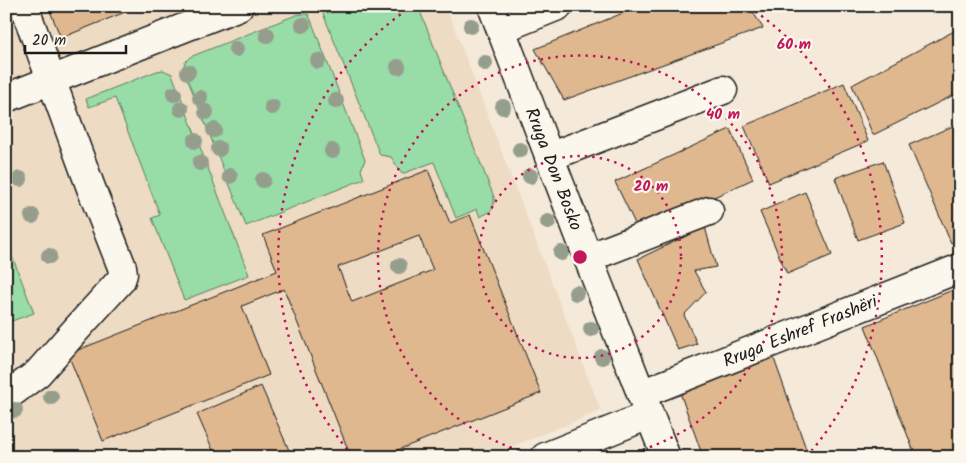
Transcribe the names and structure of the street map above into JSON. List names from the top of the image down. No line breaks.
{"streets":{"street":["Rruga Don Bosko","Rruga Eshref Frashëri"]},"crossings":[["Rruga Don Bosko","Rruga Eshref Frashëri"]],"scale_bar":"20 m","rings":["60 m","40 m","20 m"]}
